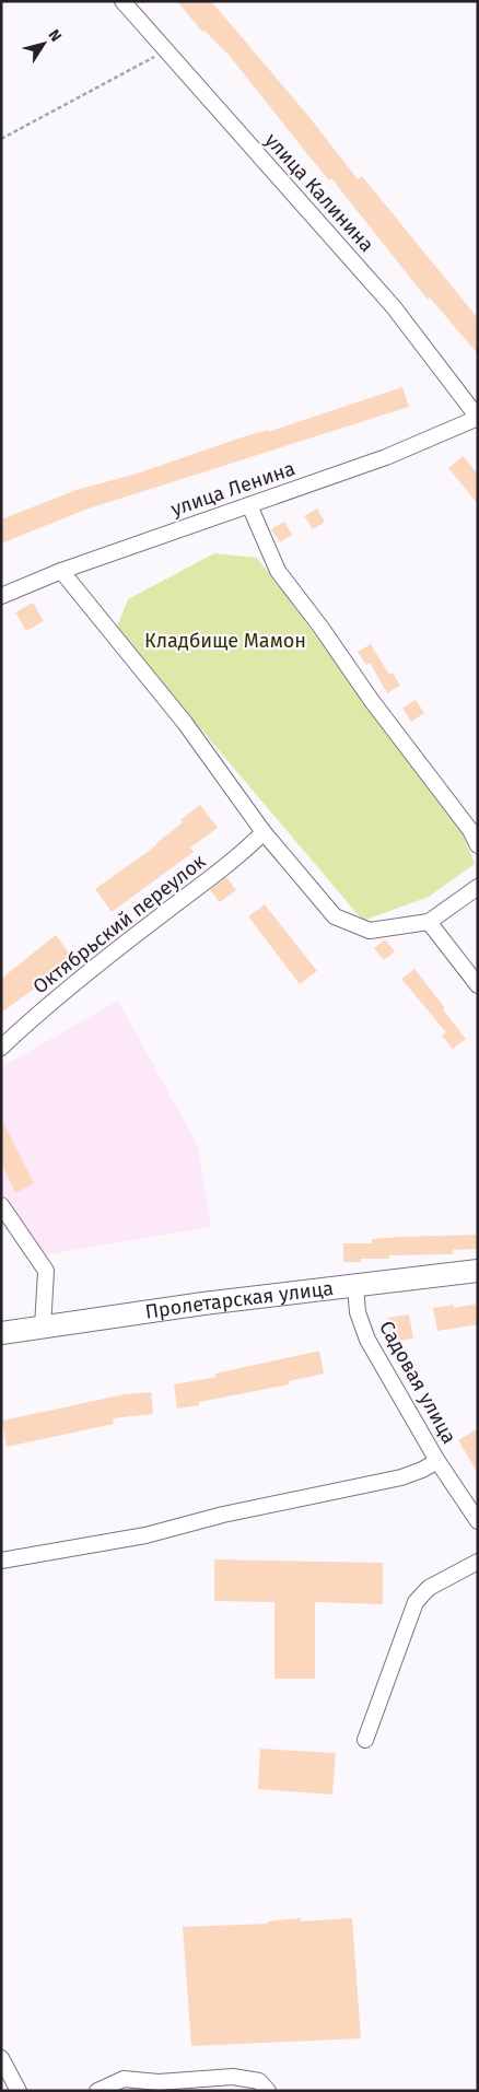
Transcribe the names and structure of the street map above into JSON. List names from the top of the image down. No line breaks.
{"streets":{"street":["улица Калинина","улица Ленина","Октябрьский переулок","Пролетарская улица","Садовая улица"]},"crossings":[["улица Калинина","улица Ленина"],["Пролетарская улица","Садовая улица"]],"parks":["Кладбище Мамон"],"north":"top right"}
